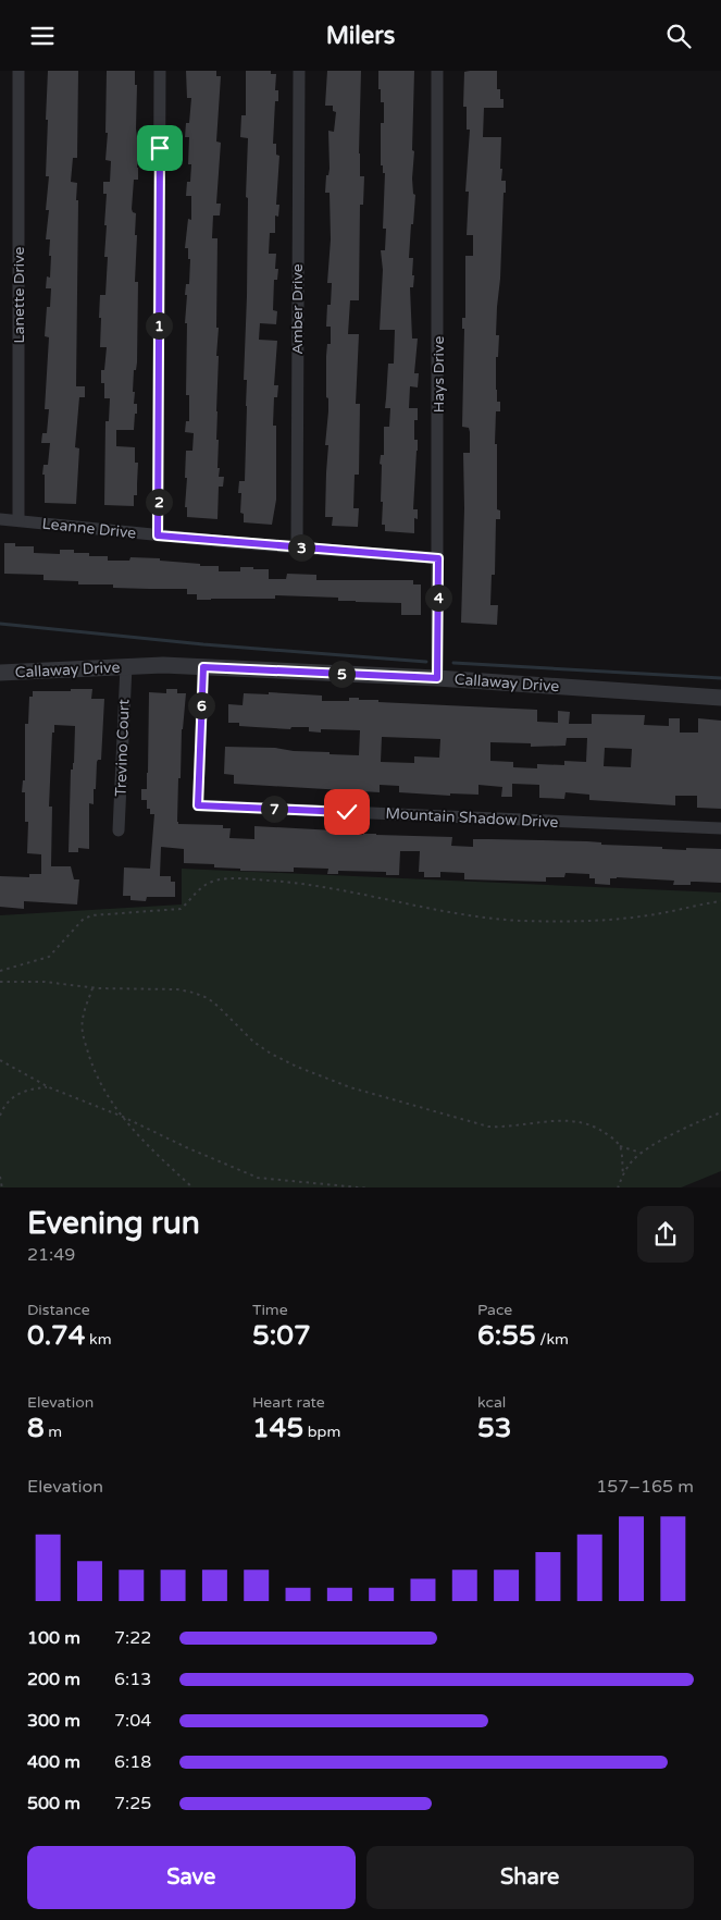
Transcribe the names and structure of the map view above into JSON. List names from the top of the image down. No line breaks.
{"streets":{"street":["Lanette Drive","Amber Drive","Hays Drive","Leanne Drive","Callaway Drive","Trevino Court","Mountain Shadow Drive"]},"crossings":[["Lanette Drive","Leanne Drive"],["Amber Drive","Leanne Drive"],["Hays Drive","Leanne Drive"],["Hays Drive","Callaway Drive"],["Callaway Drive","Trevino Court"],["Callaway Drive","Mountain Shadow Drive"]],"page":{"header":"Milers","pins":["1","2","3","4","5","6","7"],"heading":["Evening run","21:49"],"stats":[["Distance","0.74 km"],["Time","5:07"],["Pace","6:55 /km"],["Elevation","8 m"],["Heart rate","145 bpm"],["kcal","53"]],"chart":["Elevation","157–165 m"],"list":[{"name":"100 m","note":"7:22"},{"name":"200 m","note":"6:13"},{"name":"300 m","note":"7:04"},{"name":"400 m","note":"6:18"},{"name":"500 m","note":"7:25"}],"buttons":["Save","Share"]}}
